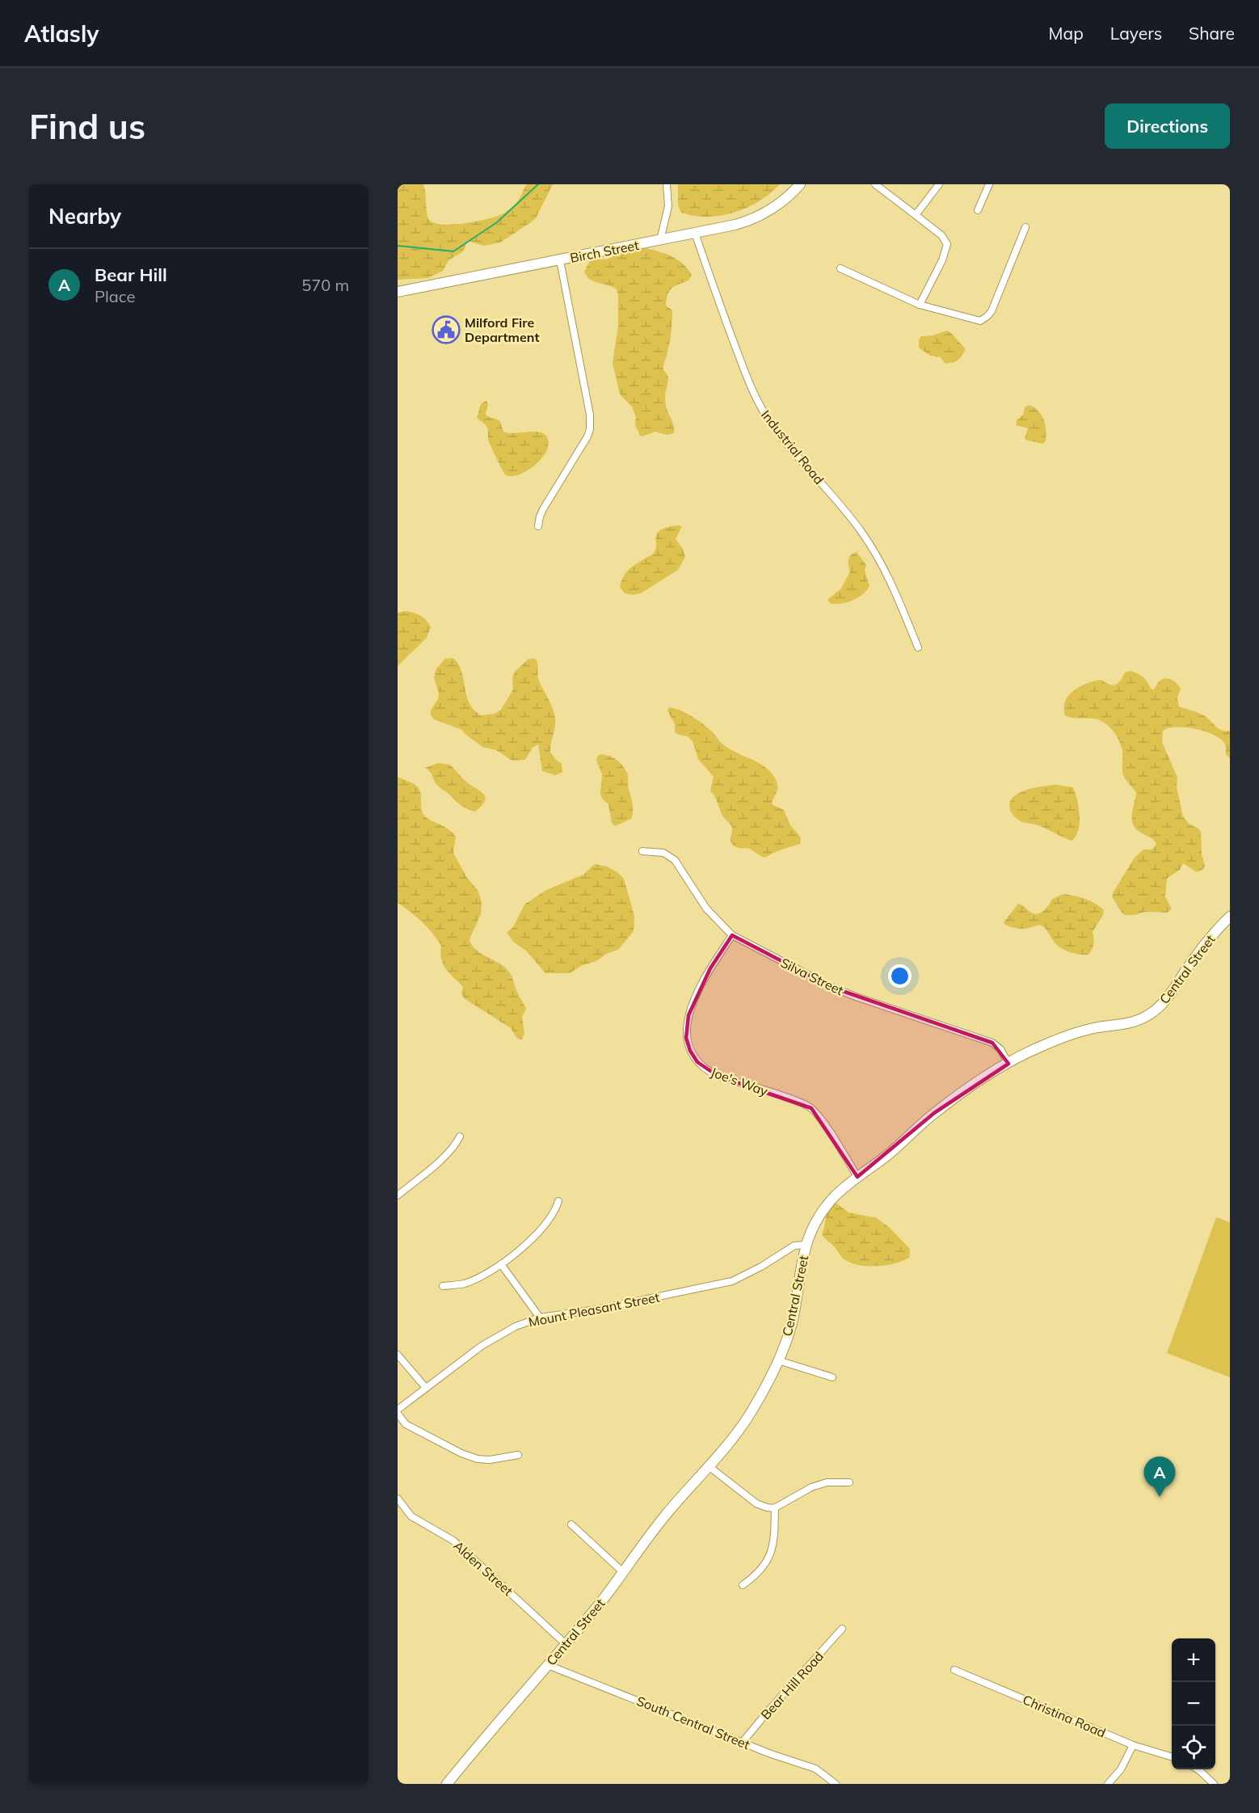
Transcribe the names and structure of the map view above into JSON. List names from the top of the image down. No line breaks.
{"streets":{"street":["Birch Street","Industrial Road","Central Street","Silva Street","Joe's Way","Mount Pleasant Street","Alden Street","Bear Hill Road","Christina Road","South Central Street"]},"crossings":[["Birch Street","Industrial Road"],["Central Street","Silva Street"],["Central Street","Joe's Way"],["Central Street","Mount Pleasant Street"],["Central Street","Alden Street"],["Central Street","South Central Street"],["Silva Street","Joe's Way"],["Bear Hill Road","South Central Street"]],"places":{"public building":["Milford Fire Department"]},"page":{"header":"Atlasly","nav":["Map","Layers","Share"],"buttons":"Directions","title":"Find us","heading":"Nearby","list":[{"mark":"A","name":"Bear Hill","note":"Place","value":"570 m"}],"pins":"A","map_buttons":["+","−"]}}
